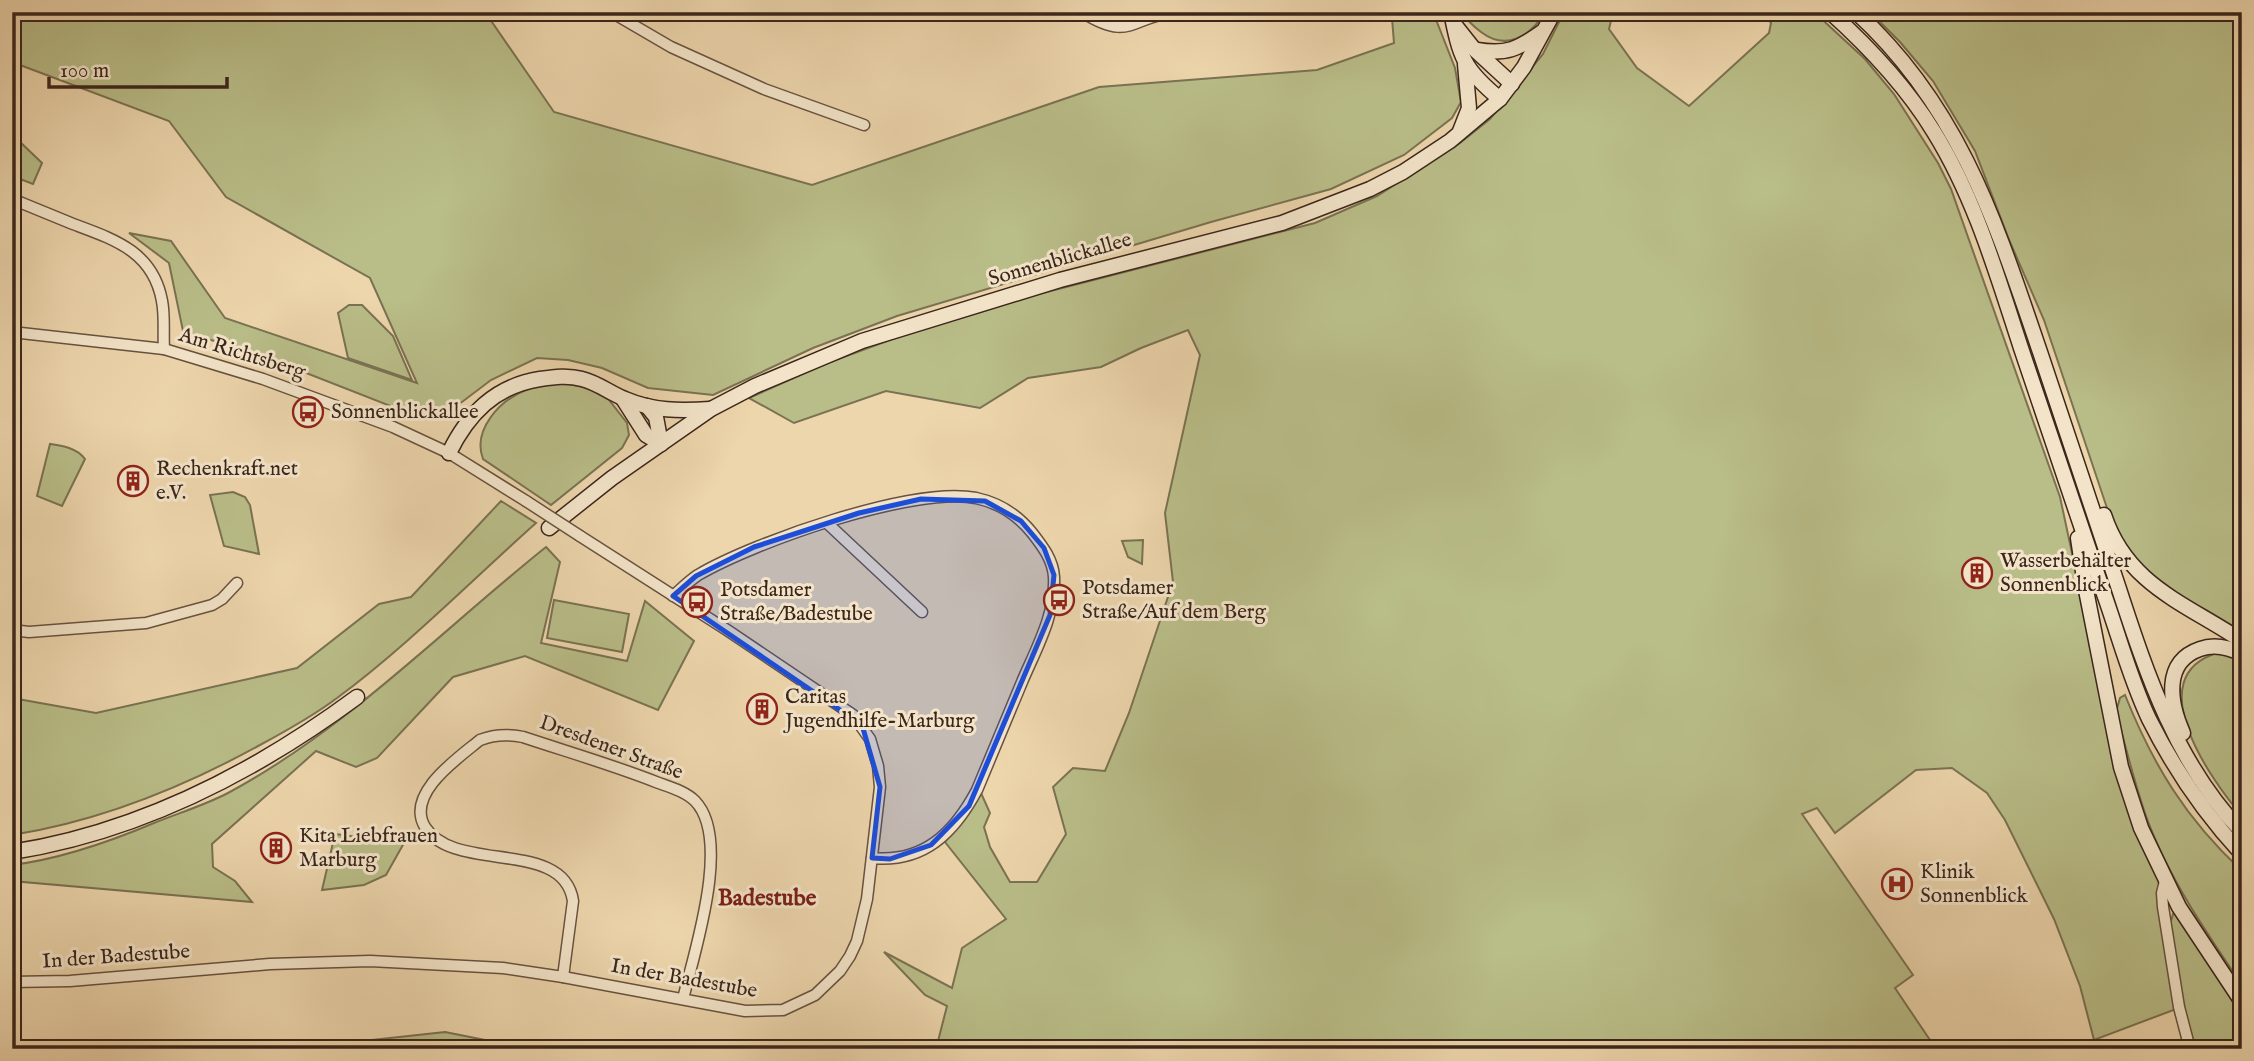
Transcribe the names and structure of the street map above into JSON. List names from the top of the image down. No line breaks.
{"streets":{"main road":["Sonnenblickallee"],"street":["Am Richtsberg","Dresdener Straße","In der Badestube"]},"crossings":[["Am Richtsberg","In der Badestube"],["Dresdener Straße","In der Badestube"]],"districts":["Badestube"],"places":{"bus stop":["Sonnenblickallee","Potsdamer Straße/Auf dem Berg","Potsdamer Straße/Badestube"],"building":["Rechenkraft.net e.V.","Wasserbehälter Sonnenblick","Caritas Jugendhilfe-Marburg","Kita Liebfrauen Marburg"],"hospital":["Klinik Sonnenblick"]},"scale_bar":"100 m"}
